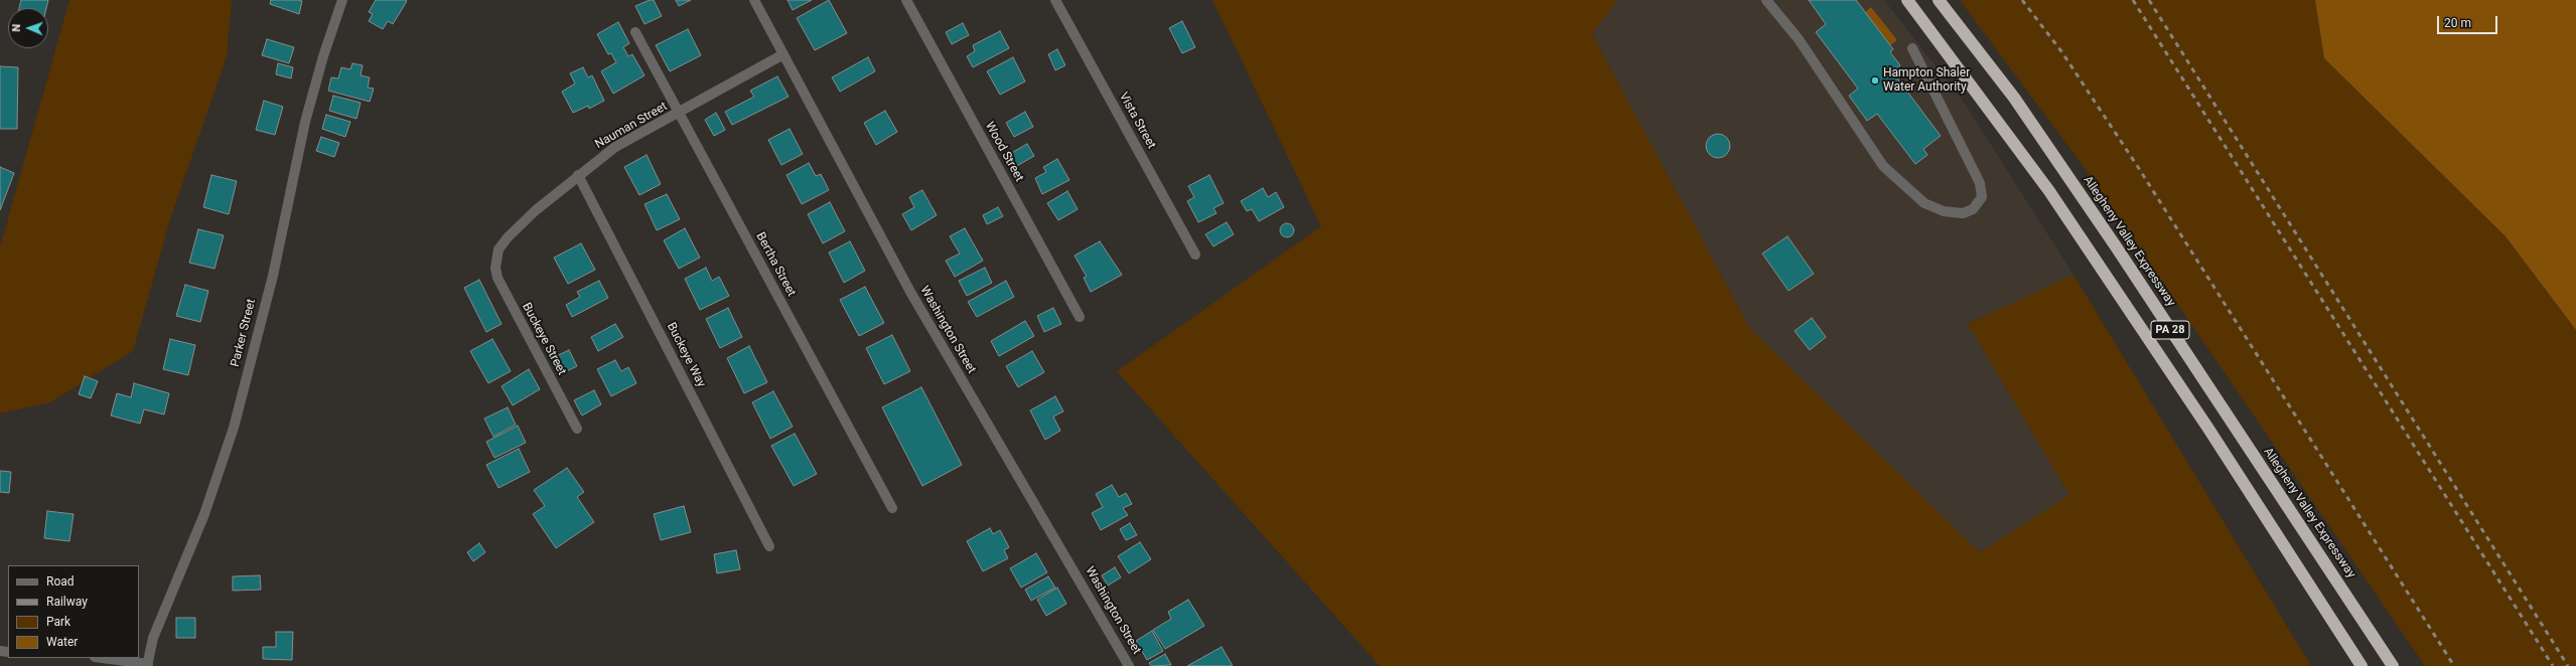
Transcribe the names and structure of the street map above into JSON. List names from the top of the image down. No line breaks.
{"streets":{"highway":["Allegheny Valley Expressway","PA 28"],"street":["Vista Street","Nauman Street","Wood Street","Bertha Street","Washington Street","Parker Street","Buckeye Street","Buckeye Way"]},"crossings":[["Nauman Street","Bertha Street"],["Nauman Street","Washington Street"],["Nauman Street","Buckeye Street"],["Nauman Street","Buckeye Way"]],"places":["Hampton Shaler Water Authority"],"legend":["Road","Railway","Park","Water"],"scale_bar":"20 m","north":"left"}
